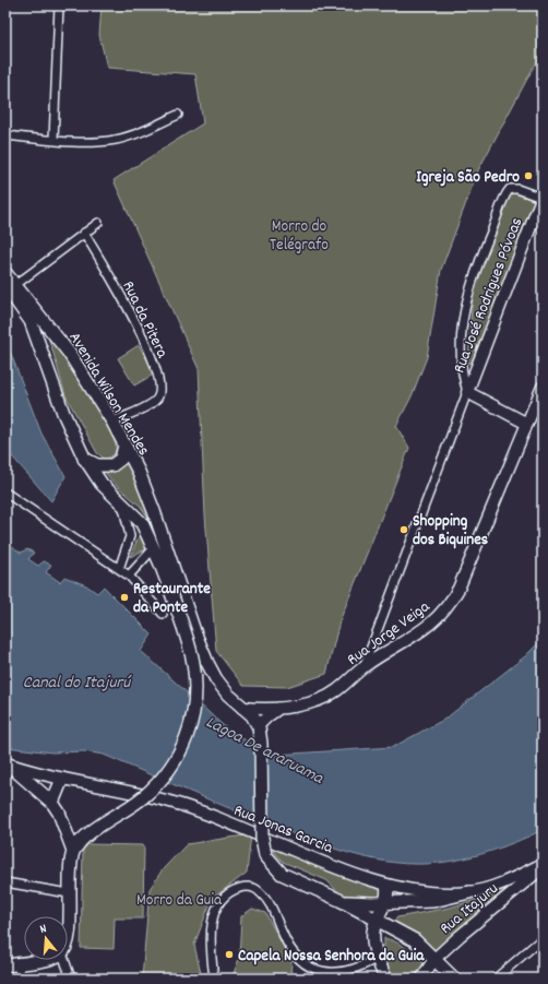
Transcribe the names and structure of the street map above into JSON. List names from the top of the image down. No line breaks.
{"streets":{"main road":["Rua José Rodrigues Póvoas","Avenida Wilson Mendes","Rua Jorge Veiga","Rua Jonas Garcia","Rua Itajuru"],"street":["Rua da Pitera"]},"crossings":[["Rua José Rodrigues Póvoas","Rua Jorge Veiga"],["Rua da Pitera","Avenida Wilson Mendes"],["Avenida Wilson Mendes","Rua Jorge Veiga"]],"water":["Canal do Itajurú","Lagoa De araruama"],"parks":["Morro do Telégrafo","Morro da Guia"],"places":["Igreja São Pedro","Shopping dos Biquines","Restaurante da Ponte","Capela Nossa Senhora da Guia"],"north":"top"}
